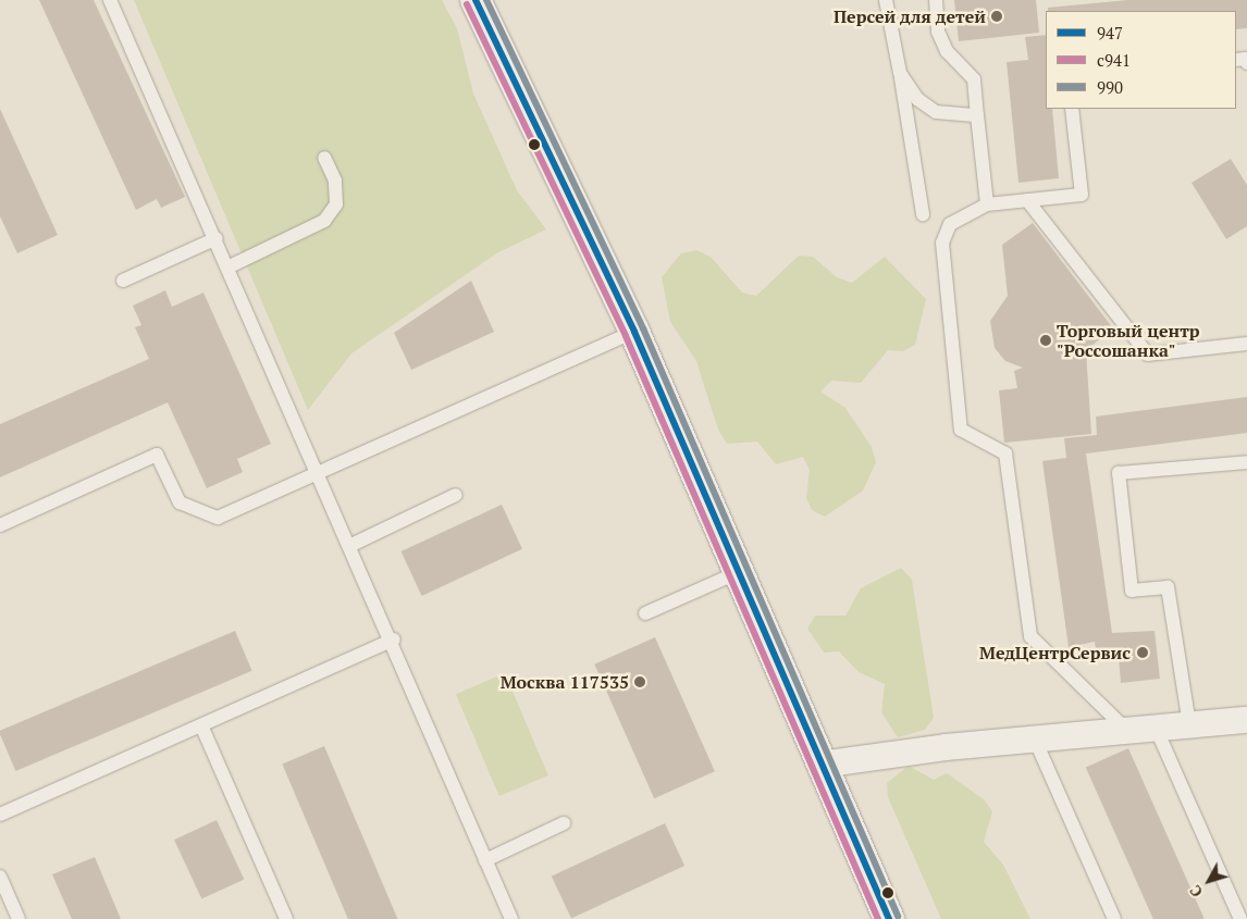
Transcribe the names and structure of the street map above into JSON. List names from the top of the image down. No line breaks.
{"places":["Персей для детей","Торговый центр \"Россошанка\"","МедЦентрСервис","Москва 117535"],"lines":["transit line 947","transit line 990","transit line с941"],"legend":["947","с941","990"],"north":"bottom left"}
